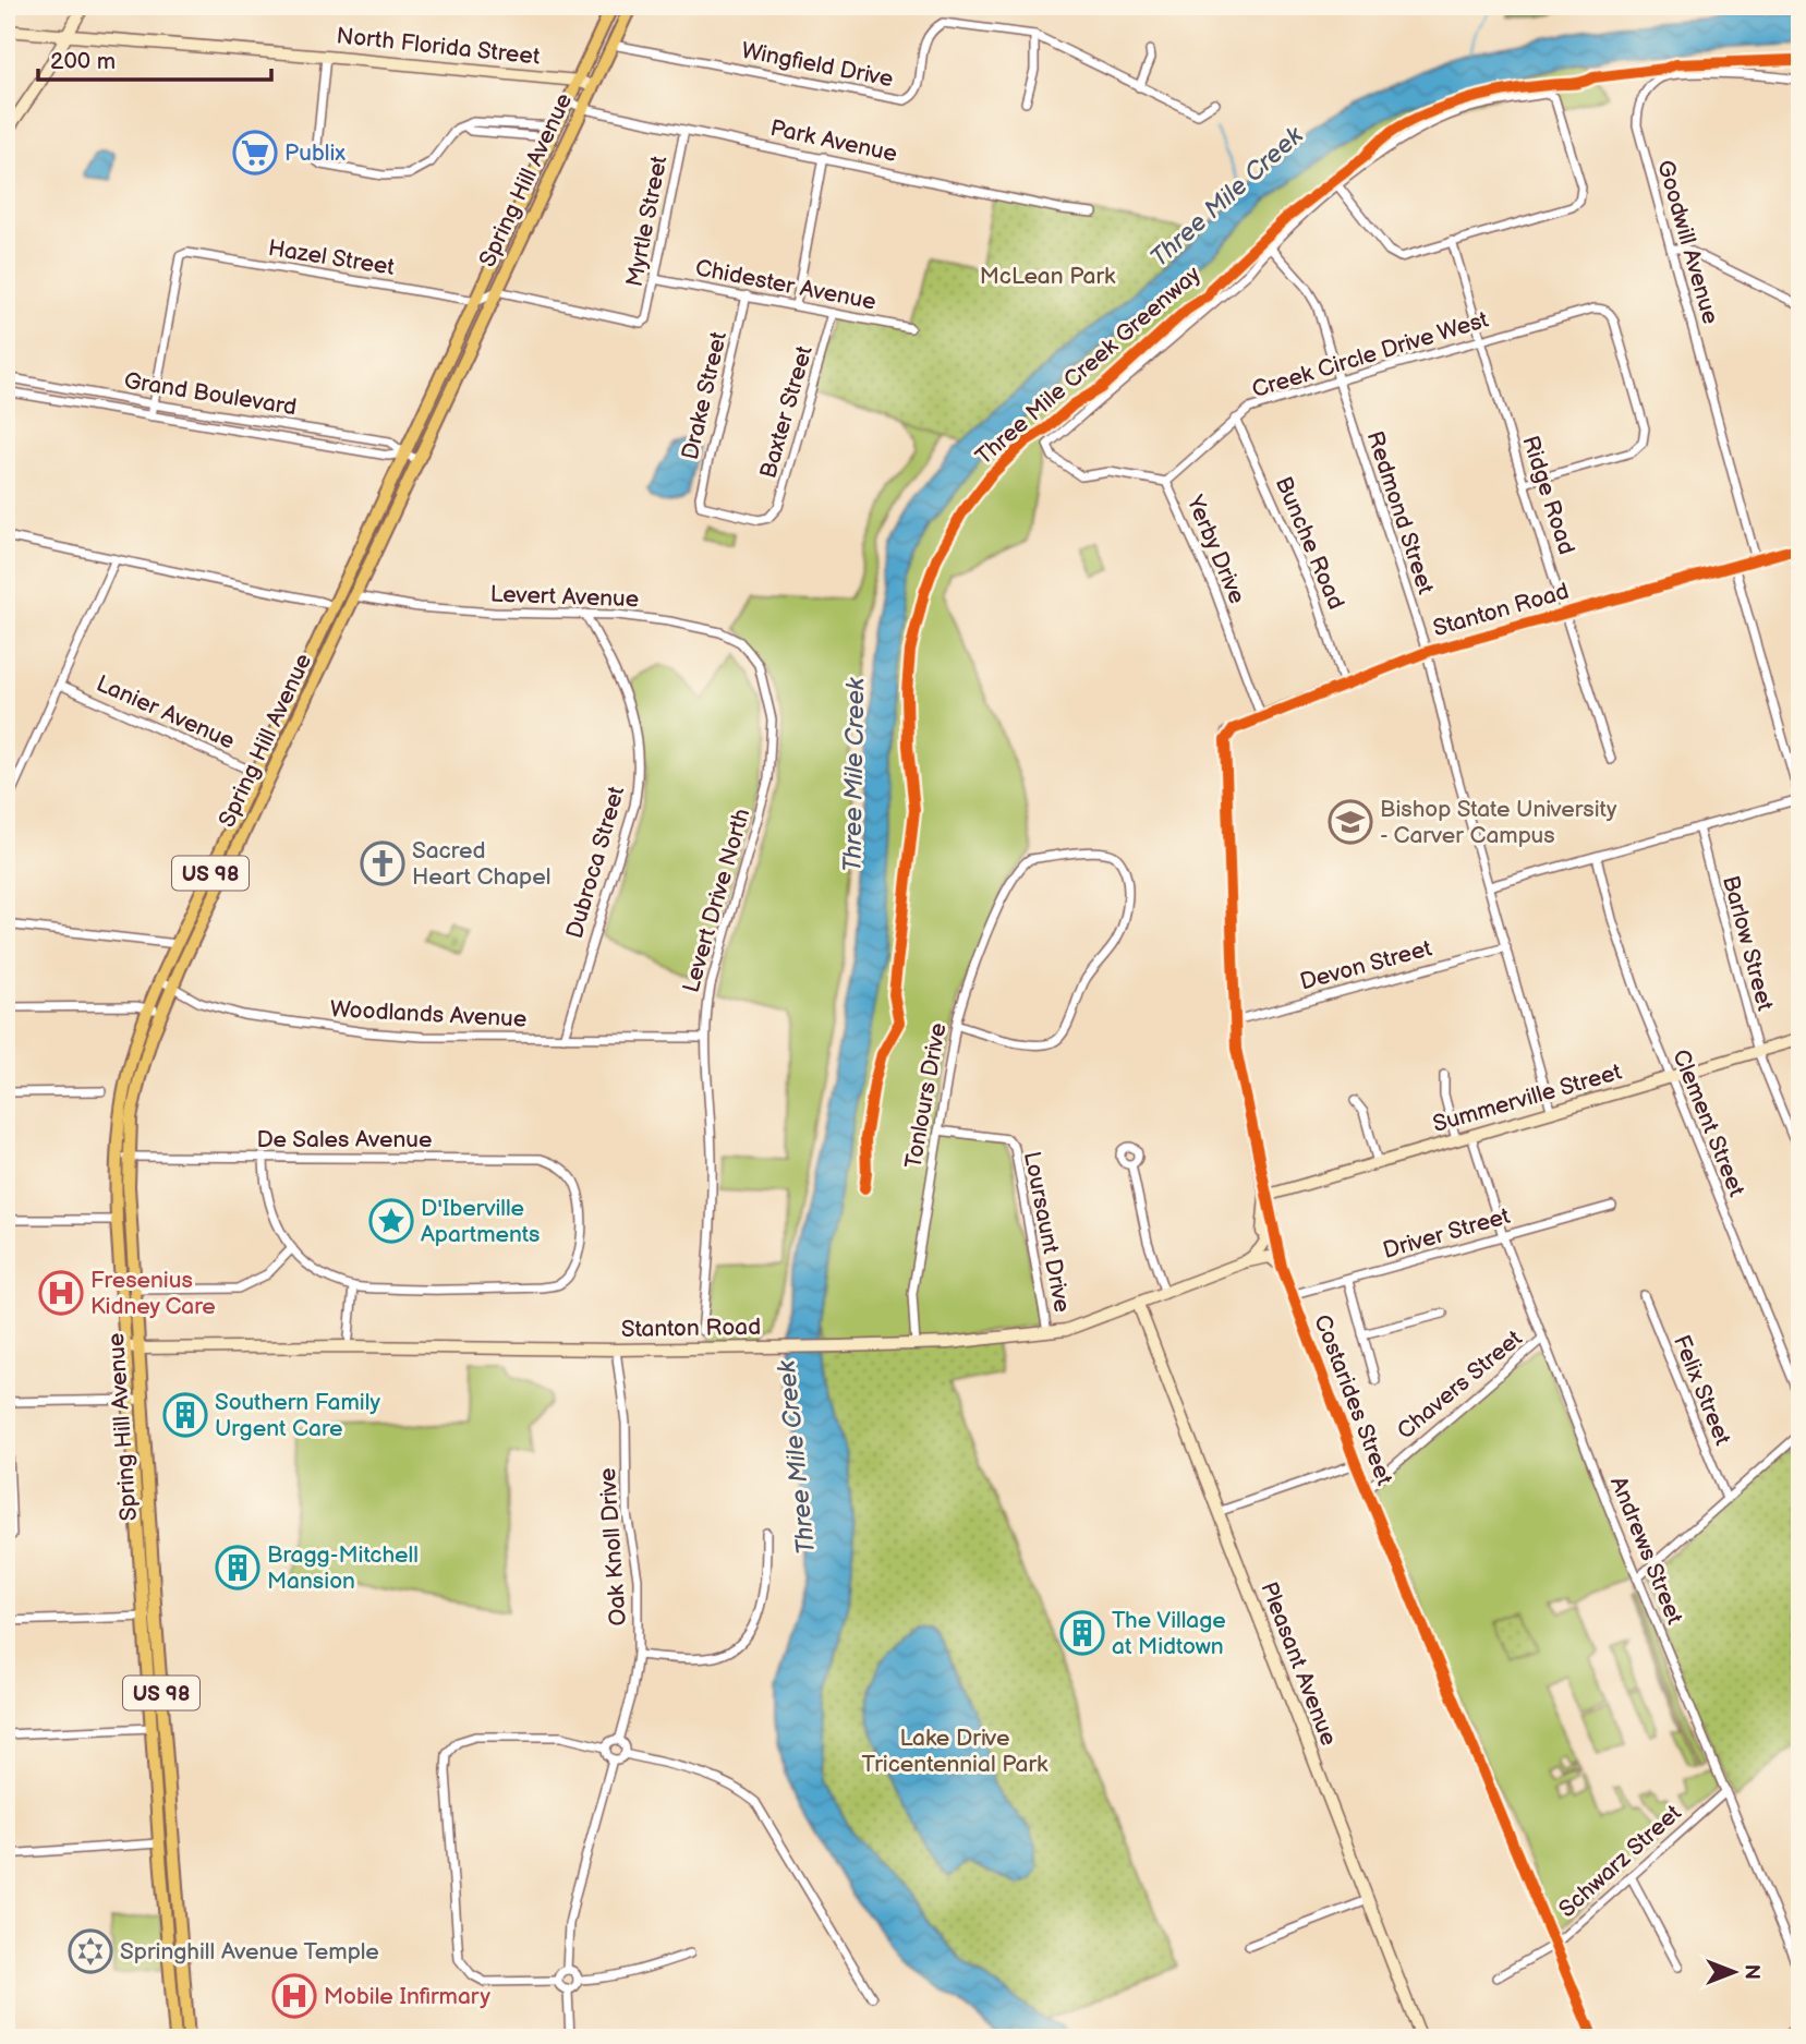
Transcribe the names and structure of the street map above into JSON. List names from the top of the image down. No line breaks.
{"streets":{"main road":["Spring Hill Avenue","US 98"],"street":["North Florida Street","Wingfield Drive","Park Avenue","Myrtle Street","Goodwill Avenue","Hazel Street","Chidester Avenue","Creek Circle Drive West","Grand Boulevard","Drake Street","Baxter Street","Ridge Road","Redmond Street","Bunche Road","Yerby Drive","Levert Avenue","Stanton Road","Lanier Avenue","Dubroca Street","Levert Drive North","Barlow Street","Devon Street","Woodlands Avenue","Tonlours Drive","Summerville Street","Clement Street","De Sales Avenue","Loursaunt Drive","Driver Street","Chavers Street","Felix Street","Costarides Street","Oak Knoll Drive","Andrews Street","Pleasant Avenue","Schwarz Street"],"cycle path":["Three Mile Creek Greenway"]},"crossings":[["North Florida Street","Spring Hill Avenue"],["Wingfield Drive","Spring Hill Avenue"],["Park Avenue","Spring Hill Avenue"],["Park Avenue","Myrtle Street"],["Spring Hill Avenue","Myrtle Street"],["Spring Hill Avenue","Hazel Street"],["Spring Hill Avenue","Grand Boulevard"],["Spring Hill Avenue","Levert Avenue"],["Spring Hill Avenue","Stanton Road"],["Spring Hill Avenue","Lanier Avenue"],["Spring Hill Avenue","Woodlands Avenue"],["Spring Hill Avenue","De Sales Avenue"],["Myrtle Street","Chidester Avenue"],["Goodwill Avenue","Stanton Road"],["Hazel Street","Grand Boulevard"],["Chidester Avenue","Drake Street"],["Chidester Avenue","Baxter Street"],["Creek Circle Drive West","Ridge Road"],["Creek Circle Drive West","Redmond Street"],["Creek Circle Drive West","Bunche Road"],["Creek Circle Drive West","Yerby Drive"],["Drake Street","Baxter Street"],["Ridge Road","Stanton Road"],["Redmond Street","Yerby Drive"],["Redmond Street","Stanton Road"],["Redmond Street","Devon Street"],["Redmond Street","Summerville Street"],["Bunche Road","Stanton Road"],["Yerby Drive","Stanton Road"],["Levert Avenue","Dubroca Street"],["Levert Avenue","Levert Drive North"],["Stanton Road","Tonlours Drive"],["Stanton Road","Loursaunt Drive"],["Stanton Road","Costarides Street"],["Stanton Road","Oak Knoll Drive"],["Stanton Road","Pleasant Avenue"],["Dubroca Street","Woodlands Avenue"],["Levert Drive North","Woodlands Avenue"],["Barlow Street","Summerville Street"],["Devon Street","Costarides Street"],["Tonlours Drive","Loursaunt Drive"],["Summerville Street","Clement Street"],["Summerville Street","Costarides Street"],["Summerville Street","Andrews Street"],["Driver Street","Costarides Street"],["Driver Street","Andrews Street"],["Chavers Street","Costarides Street"],["Chavers Street","Andrews Street"],["Costarides Street","Schwarz Street"],["Andrews Street","Schwarz Street"]],"water":["Three Mile Creek"],"parks":["McLean Park","Lake Drive Tricentennial Park"],"places":{"supermarket":["Publix"],"school or university":["Bishop State University - Carver Campus"],"church":["Sacred Heart Chapel"],"place":["D'Iberville Apartments"],"hospital":["Fresenius Kidney Care","Mobile Infirmary"],"building":["Southern Family Urgent Care","Bragg-Mitchell Mansion","The Village at Midtown"],"synagogue":["Springhill Avenue Temple"]},"scale_bar":"200 m","north":"right"}
